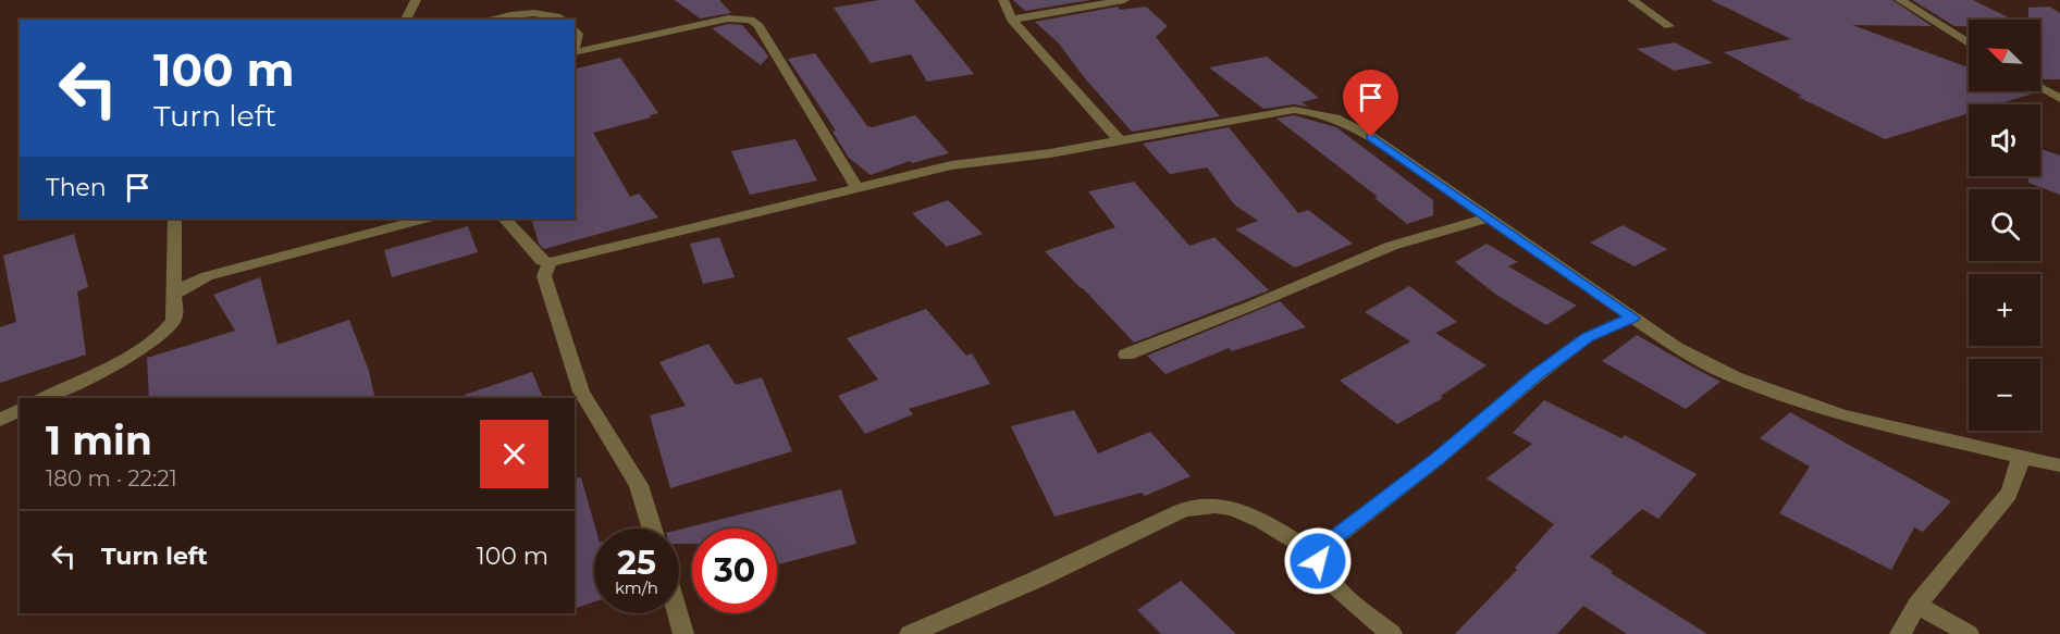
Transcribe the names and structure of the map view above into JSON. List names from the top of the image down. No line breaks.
{"north":"top left","page":{"map_buttons":["+","−"],"turn":["100 m","Turn left"],"then":"Then","heading":["1 min","180 m · 22:21"],"list":[{"name":"Turn left","value":"100 m"}],"speed":"25 km/h","limit":"30"}}
